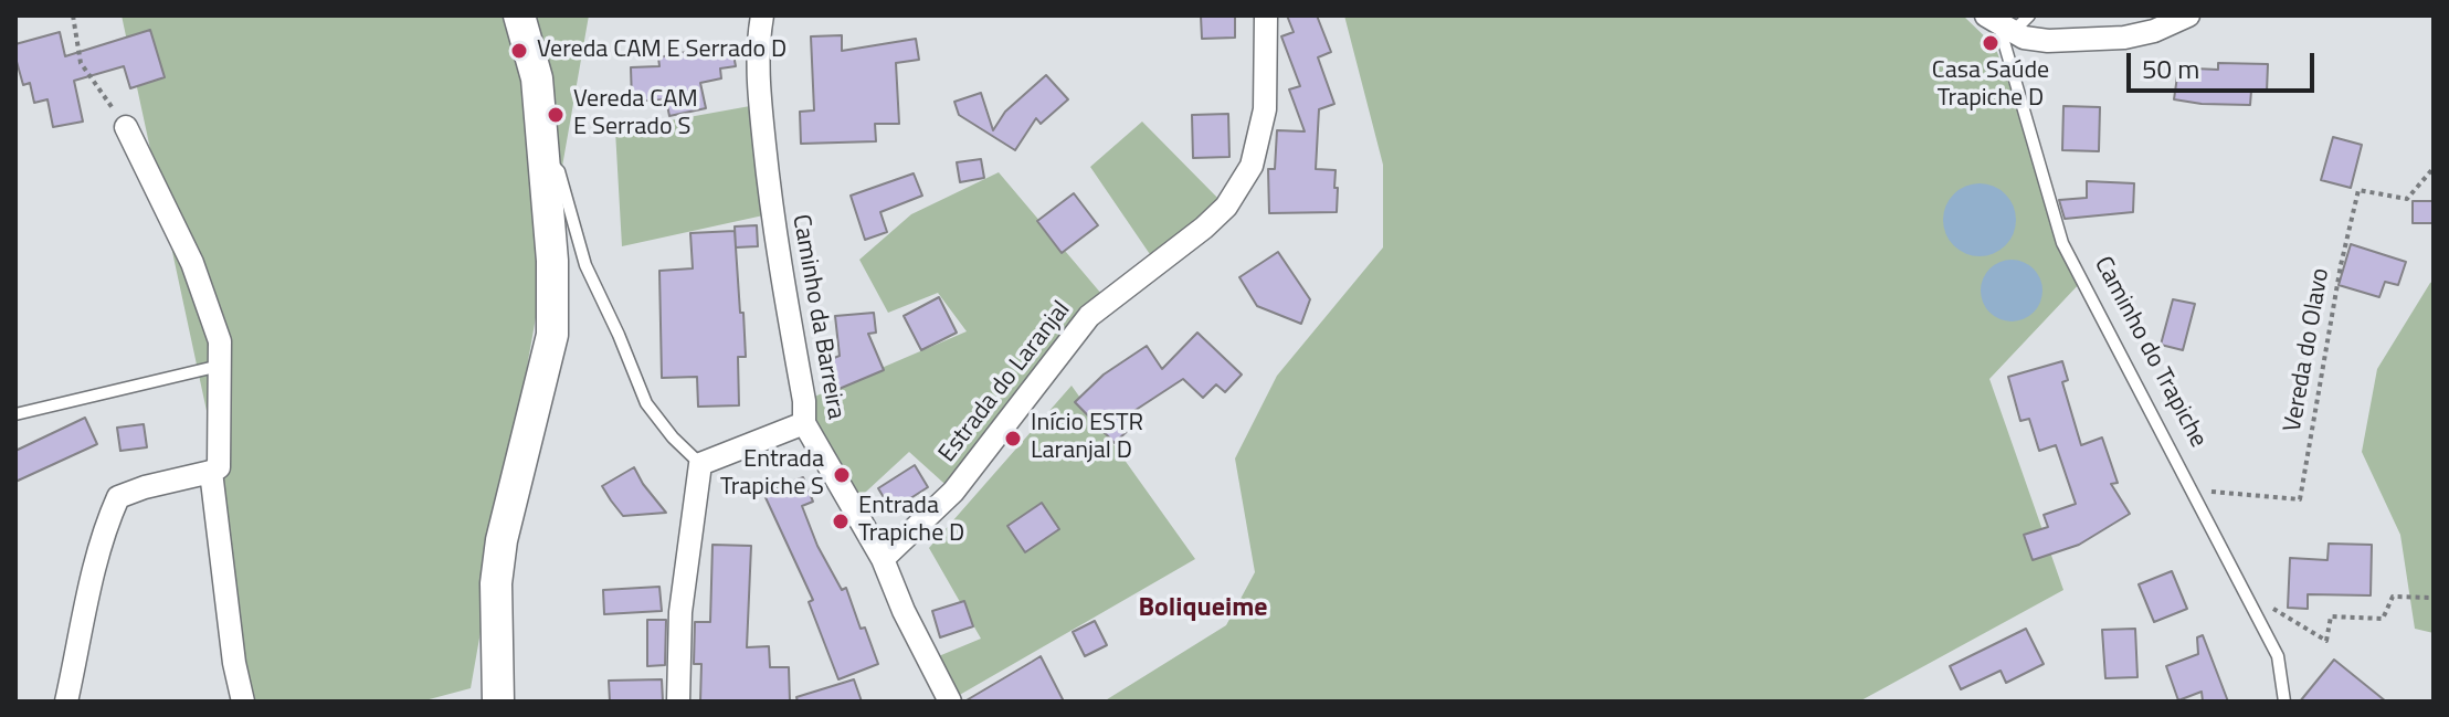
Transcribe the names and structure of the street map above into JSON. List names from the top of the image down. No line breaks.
{"streets":{"street":["Caminho da Barreira","Estrada do Laranjal"],"lane":["Caminho do Trapiche"],"path":["Vereda do Olavo"]},"crossings":[["Caminho da Barreira","Estrada do Laranjal"],["Vereda do Olavo","Caminho do Trapiche"]],"districts":["Boliqueime"],"places":["Casa Saúde Trapiche D","Vereda CAM E Serrado D","Vereda CAM E Serrado S","Início ESTR Laranjal D","Entrada Trapiche S","Entrada Trapiche D"],"scale_bar":"50 m"}
